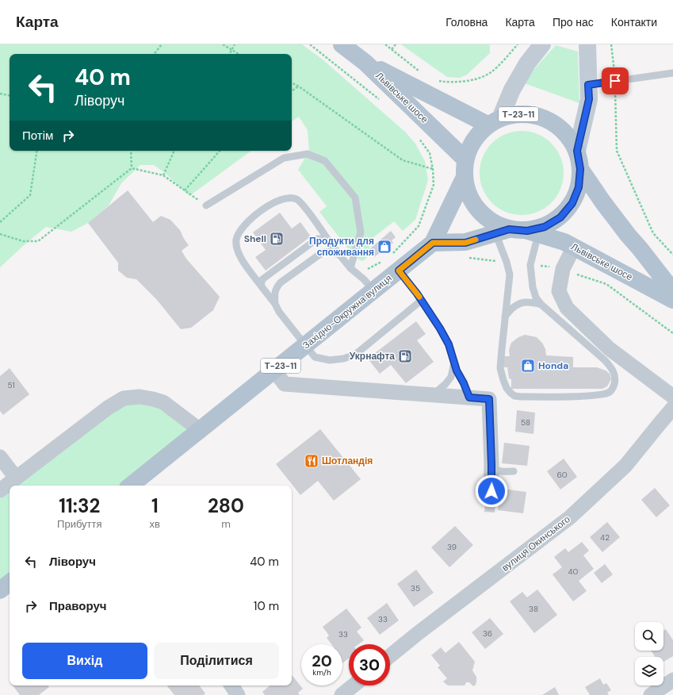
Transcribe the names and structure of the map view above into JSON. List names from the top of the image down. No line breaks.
{"streets":{"main road":["Львівське шосе","Т-23-11","Західно-Окружна вулиця"],"street":["вулиця Окинського"]},"crossings":[["Львівське шосе","Т-23-11"],["Т-23-11","Західно-Окружна вулиця"]],"places":{"fuel station":["Shell","Укрнафта"],"shop":["Продукти для споживання","Honda"],"restaurant":["Шотландія"]},"house_numbers":["51","58","60","42","39","40","35","38","33","36","33"],"page":{"header":"Карта","nav":["Головна","Карта","Про нас","Контакти"],"turn":["40 m","Ліворуч"],"then":"Потім","eta":["11:32","Прибуття","1","хв","280","m"],"list":[{"name":"Ліворуч","value":"40 m"},{"name":"Праворуч","value":"10 m"}],"buttons":["Вихід","Поділитися"],"speed":"20 km/h","limit":"30"}}
